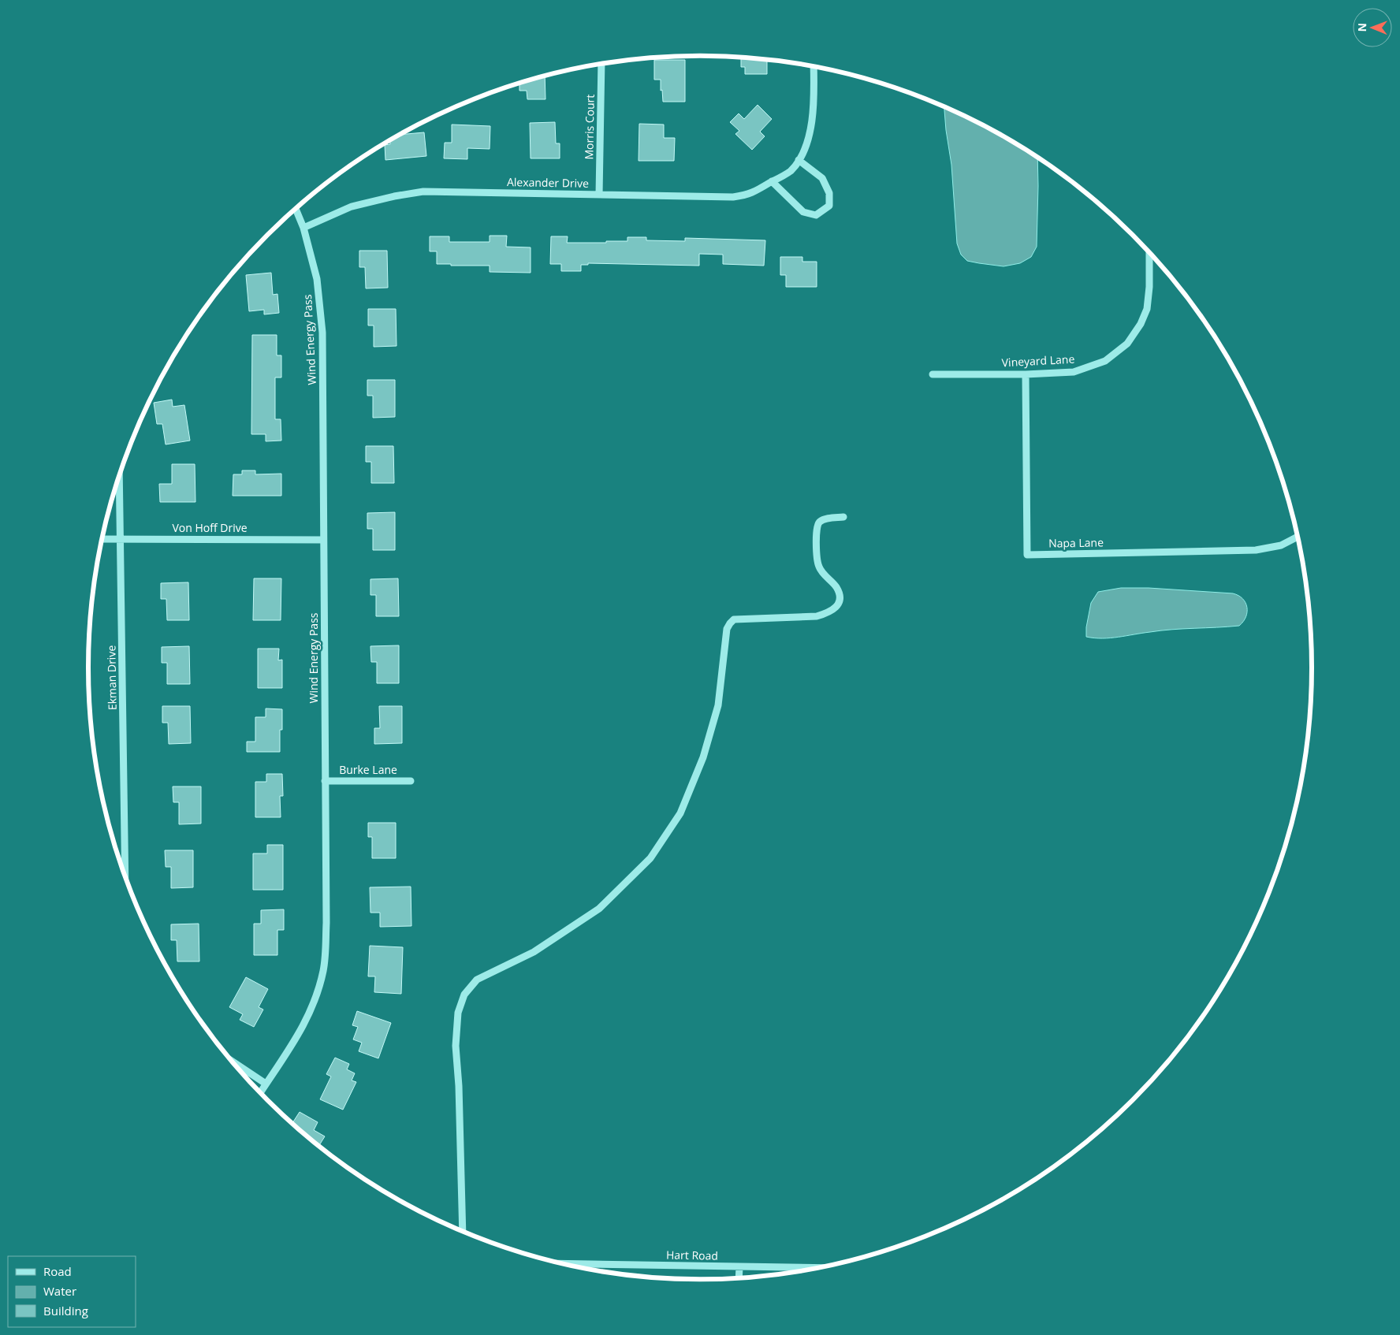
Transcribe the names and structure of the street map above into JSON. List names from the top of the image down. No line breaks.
{"streets":{"street":["Morris Court","Alexander Drive","Wind Energy Pass","Vineyard Lane","Von Hoff Drive","Napa Lane","Ekman Drive","Burke Lane","Hart Road"]},"crossings":[["Morris Court","Alexander Drive"],["Alexander Drive","Wind Energy Pass"],["Wind Energy Pass","Von Hoff Drive"],["Wind Energy Pass","Burke Lane"],["Vineyard Lane","Napa Lane"],["Von Hoff Drive","Ekman Drive"]],"legend":["Road","Water","Building"],"north":"left"}
